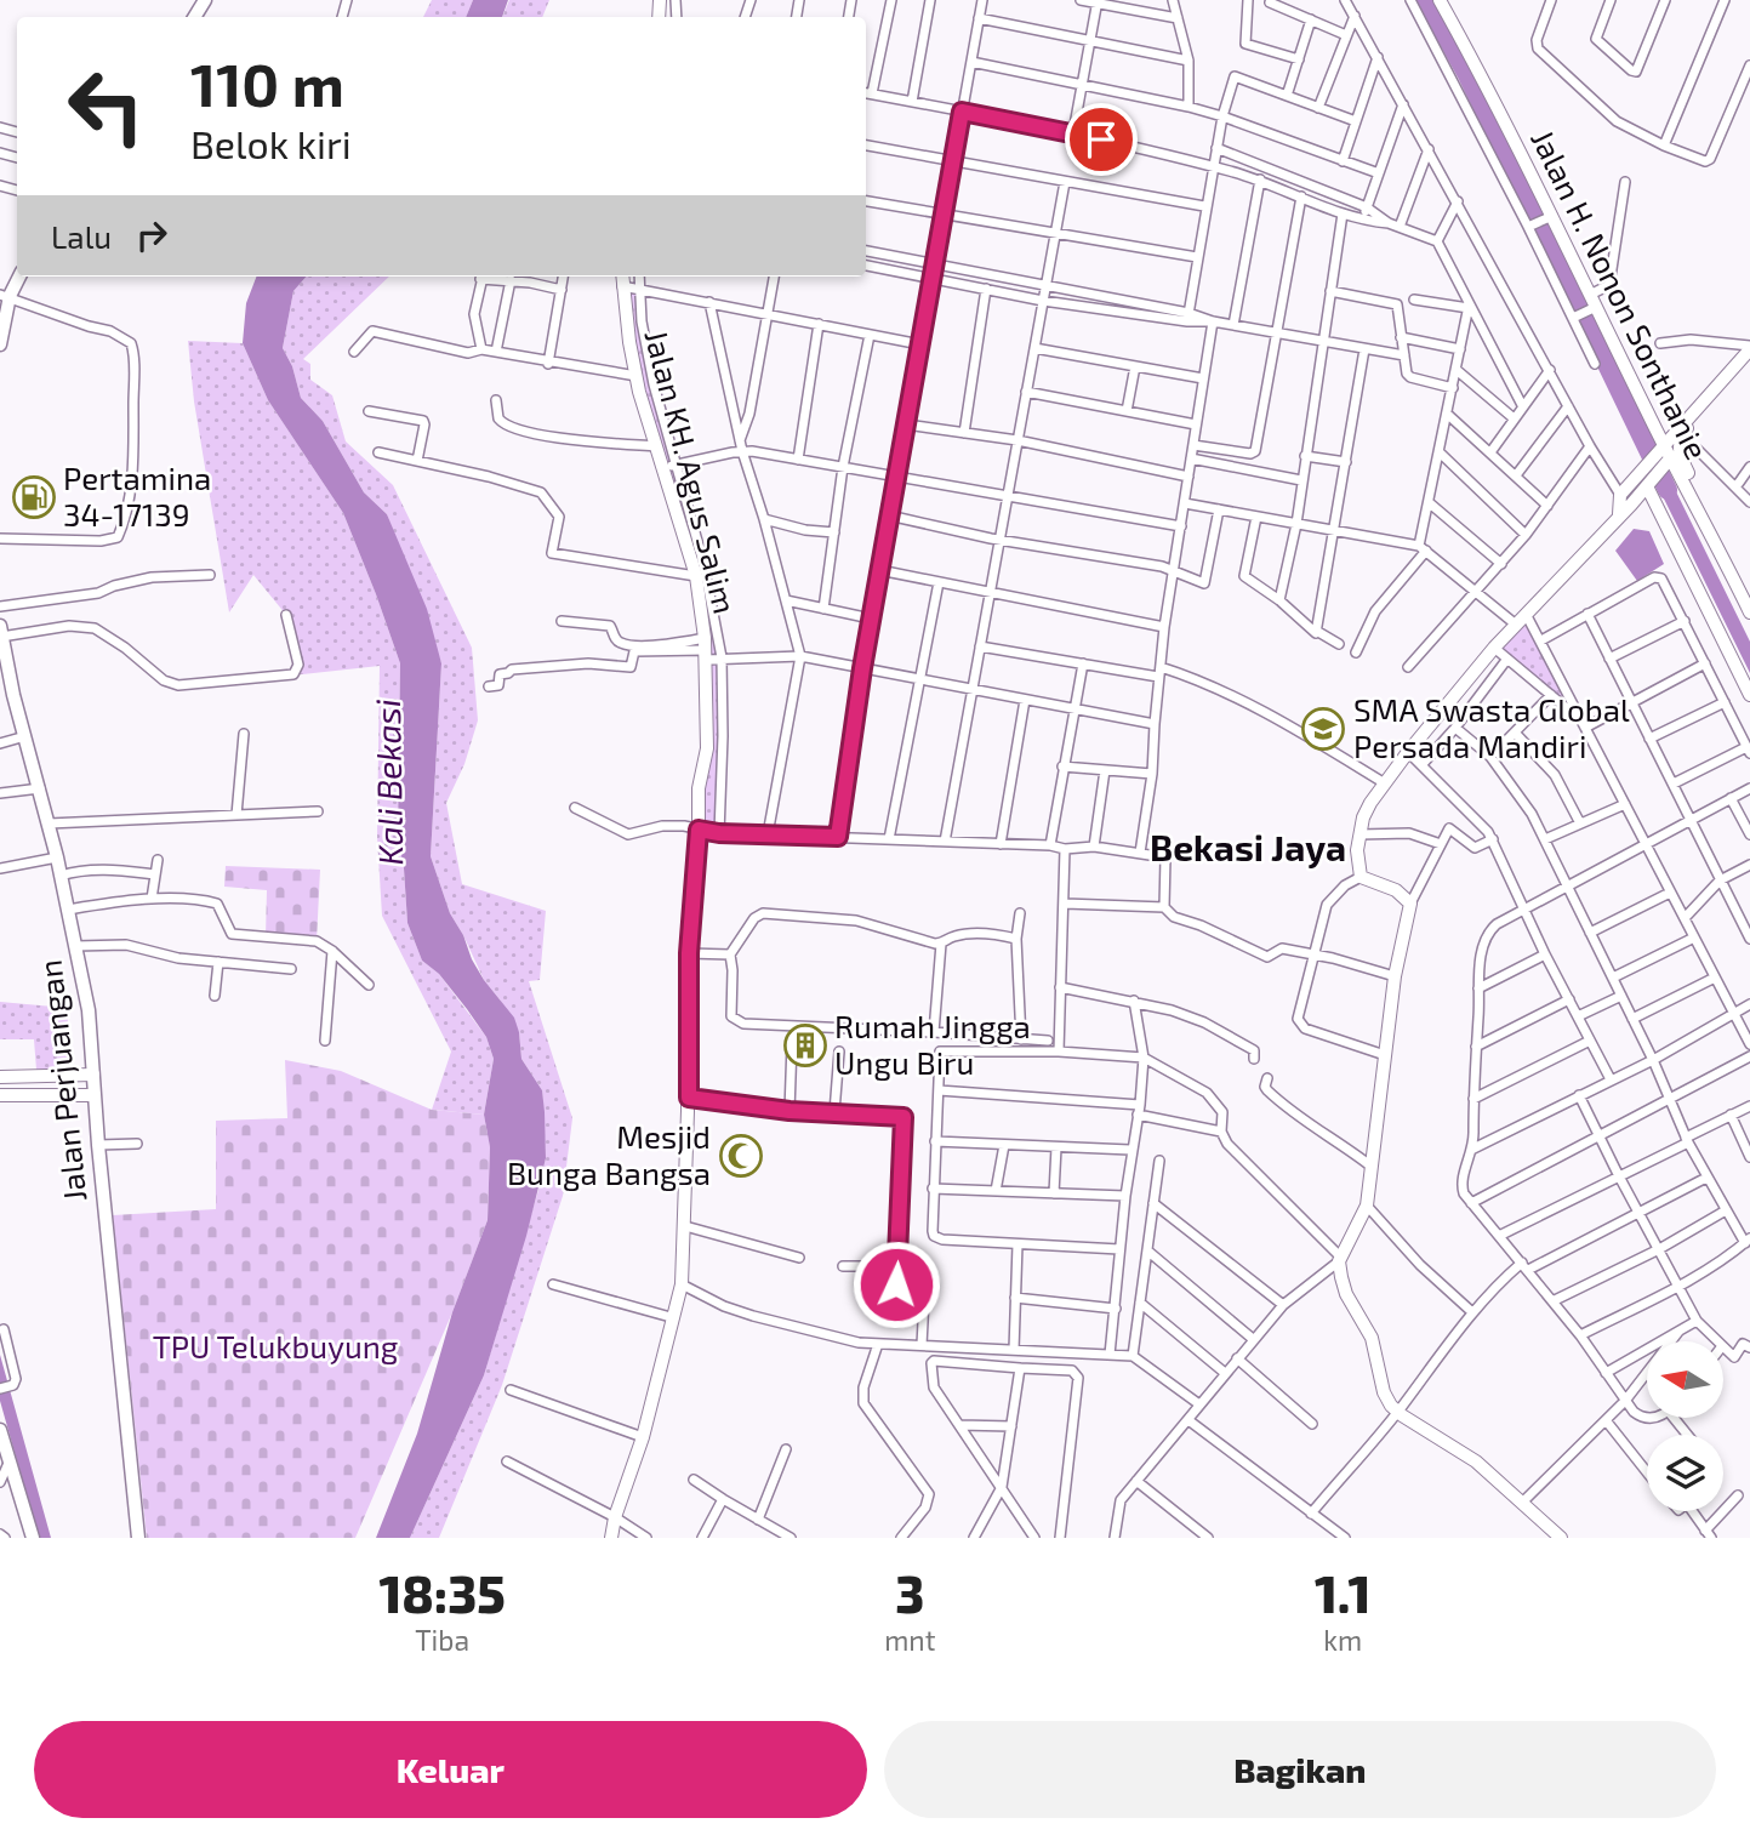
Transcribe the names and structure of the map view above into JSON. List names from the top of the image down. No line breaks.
{"streets":{"main road":["Jalan Perjuangan"],"street":["Jalan H. Nonon Sonthanie","Jalan KH. Agus Salim"]},"districts":["Bekasi Jaya"],"water":["Kali Bekasi"],"parks":["TPU Telukbuyung"],"places":{"fuel station":["Pertamina 34-17139"],"school or university":["SMA Swasta Global Persada Mandiri"],"building":["Rumah Jingga Ungu Biru"],"mosque":["Mesjid Bunga Bangsa"]},"north":"left","page":{"turn":["110 m","Belok kiri"],"then":"Lalu","eta":["18:35","Tiba","3","mnt","1.1","km"],"buttons":["Keluar","Bagikan"]}}
